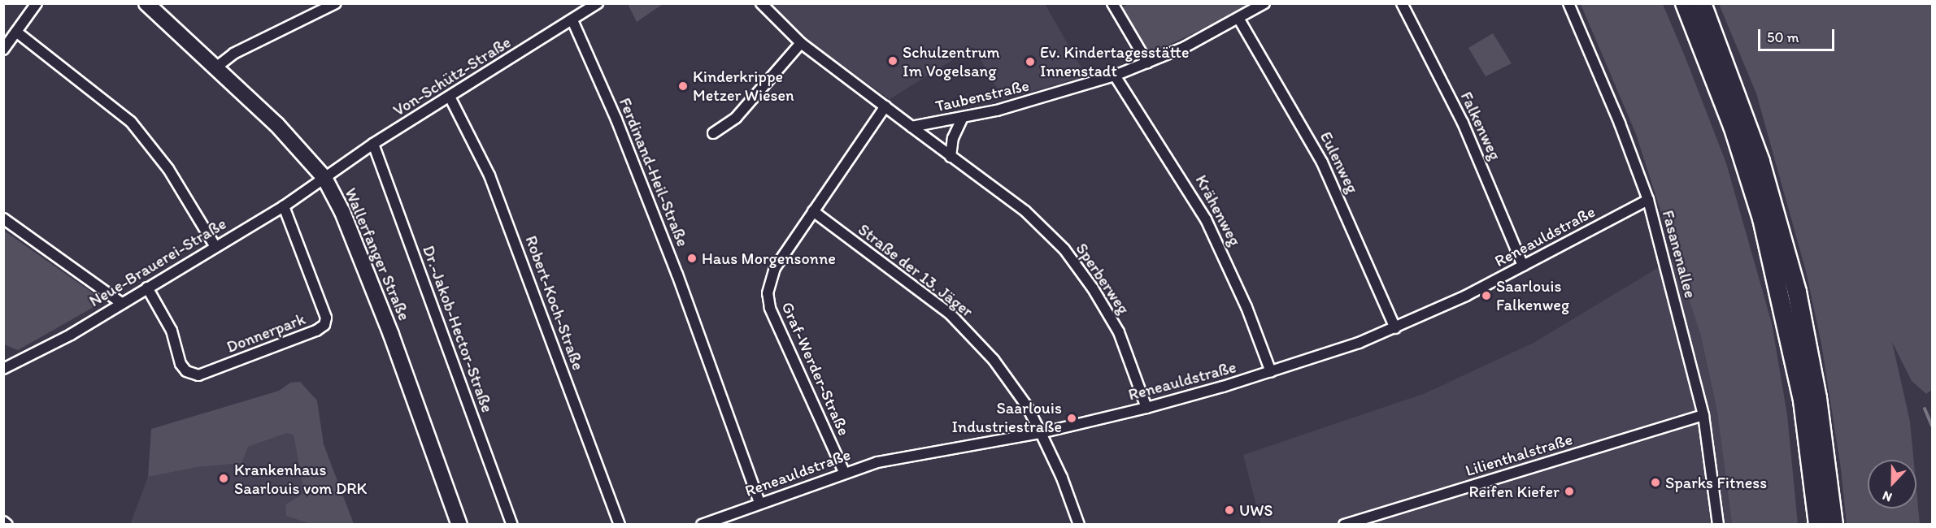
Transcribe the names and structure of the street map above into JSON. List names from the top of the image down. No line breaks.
{"streets":{"main road":["Wallerfanger Straße"],"street":["Von-Schütz-Straße","Taubenstraße","Falkenweg","Eulenweg","Ferdinand-Heil-Straße","Krähenweg","Reneauldstraße","Fasanenallee","Neue-Brauerei-Straße","Straße der 13. Jäger","Sperberweg","Robert-Koch-Straße","Dr.-Jakob-Hector-Straße","Donnerpark","Graf-Werder-Straße","Lilienthalstraße"]},"crossings":[["Von-Schütz-Straße","Ferdinand-Heil-Straße"],["Von-Schütz-Straße","Wallerfanger Straße"],["Von-Schütz-Straße","Neue-Brauerei-Straße"],["Von-Schütz-Straße","Robert-Koch-Straße"],["Von-Schütz-Straße","Dr.-Jakob-Hector-Straße"],["Taubenstraße","Eulenweg"],["Taubenstraße","Krähenweg"],["Taubenstraße","Sperberweg"],["Falkenweg","Reneauldstraße"],["Eulenweg","Reneauldstraße"],["Ferdinand-Heil-Straße","Reneauldstraße"],["Krähenweg","Reneauldstraße"],["Reneauldstraße","Fasanenallee"],["Reneauldstraße","Straße der 13. Jäger"],["Reneauldstraße","Sperberweg"],["Reneauldstraße","Graf-Werder-Straße"],["Wallerfanger Straße","Neue-Brauerei-Straße"],["Fasanenallee","Lilienthalstraße"],["Neue-Brauerei-Straße","Donnerpark"],["Straße der 13. Jäger","Graf-Werder-Straße"]],"places":["Schulzentrum Im Vogelsang","Ev. Kindertagesstätte Innenstadt","Kinderkrippe Metzer Wiesen","Haus Morgensonne","Saarlouis Falkenweg","Saarlouis Industriestraße","Krankenhaus Saarlouis vom DRK","Sparks Fitness","Reifen Kiefer","UWS"],"scale_bar":"50 m","north":"bottom"}
